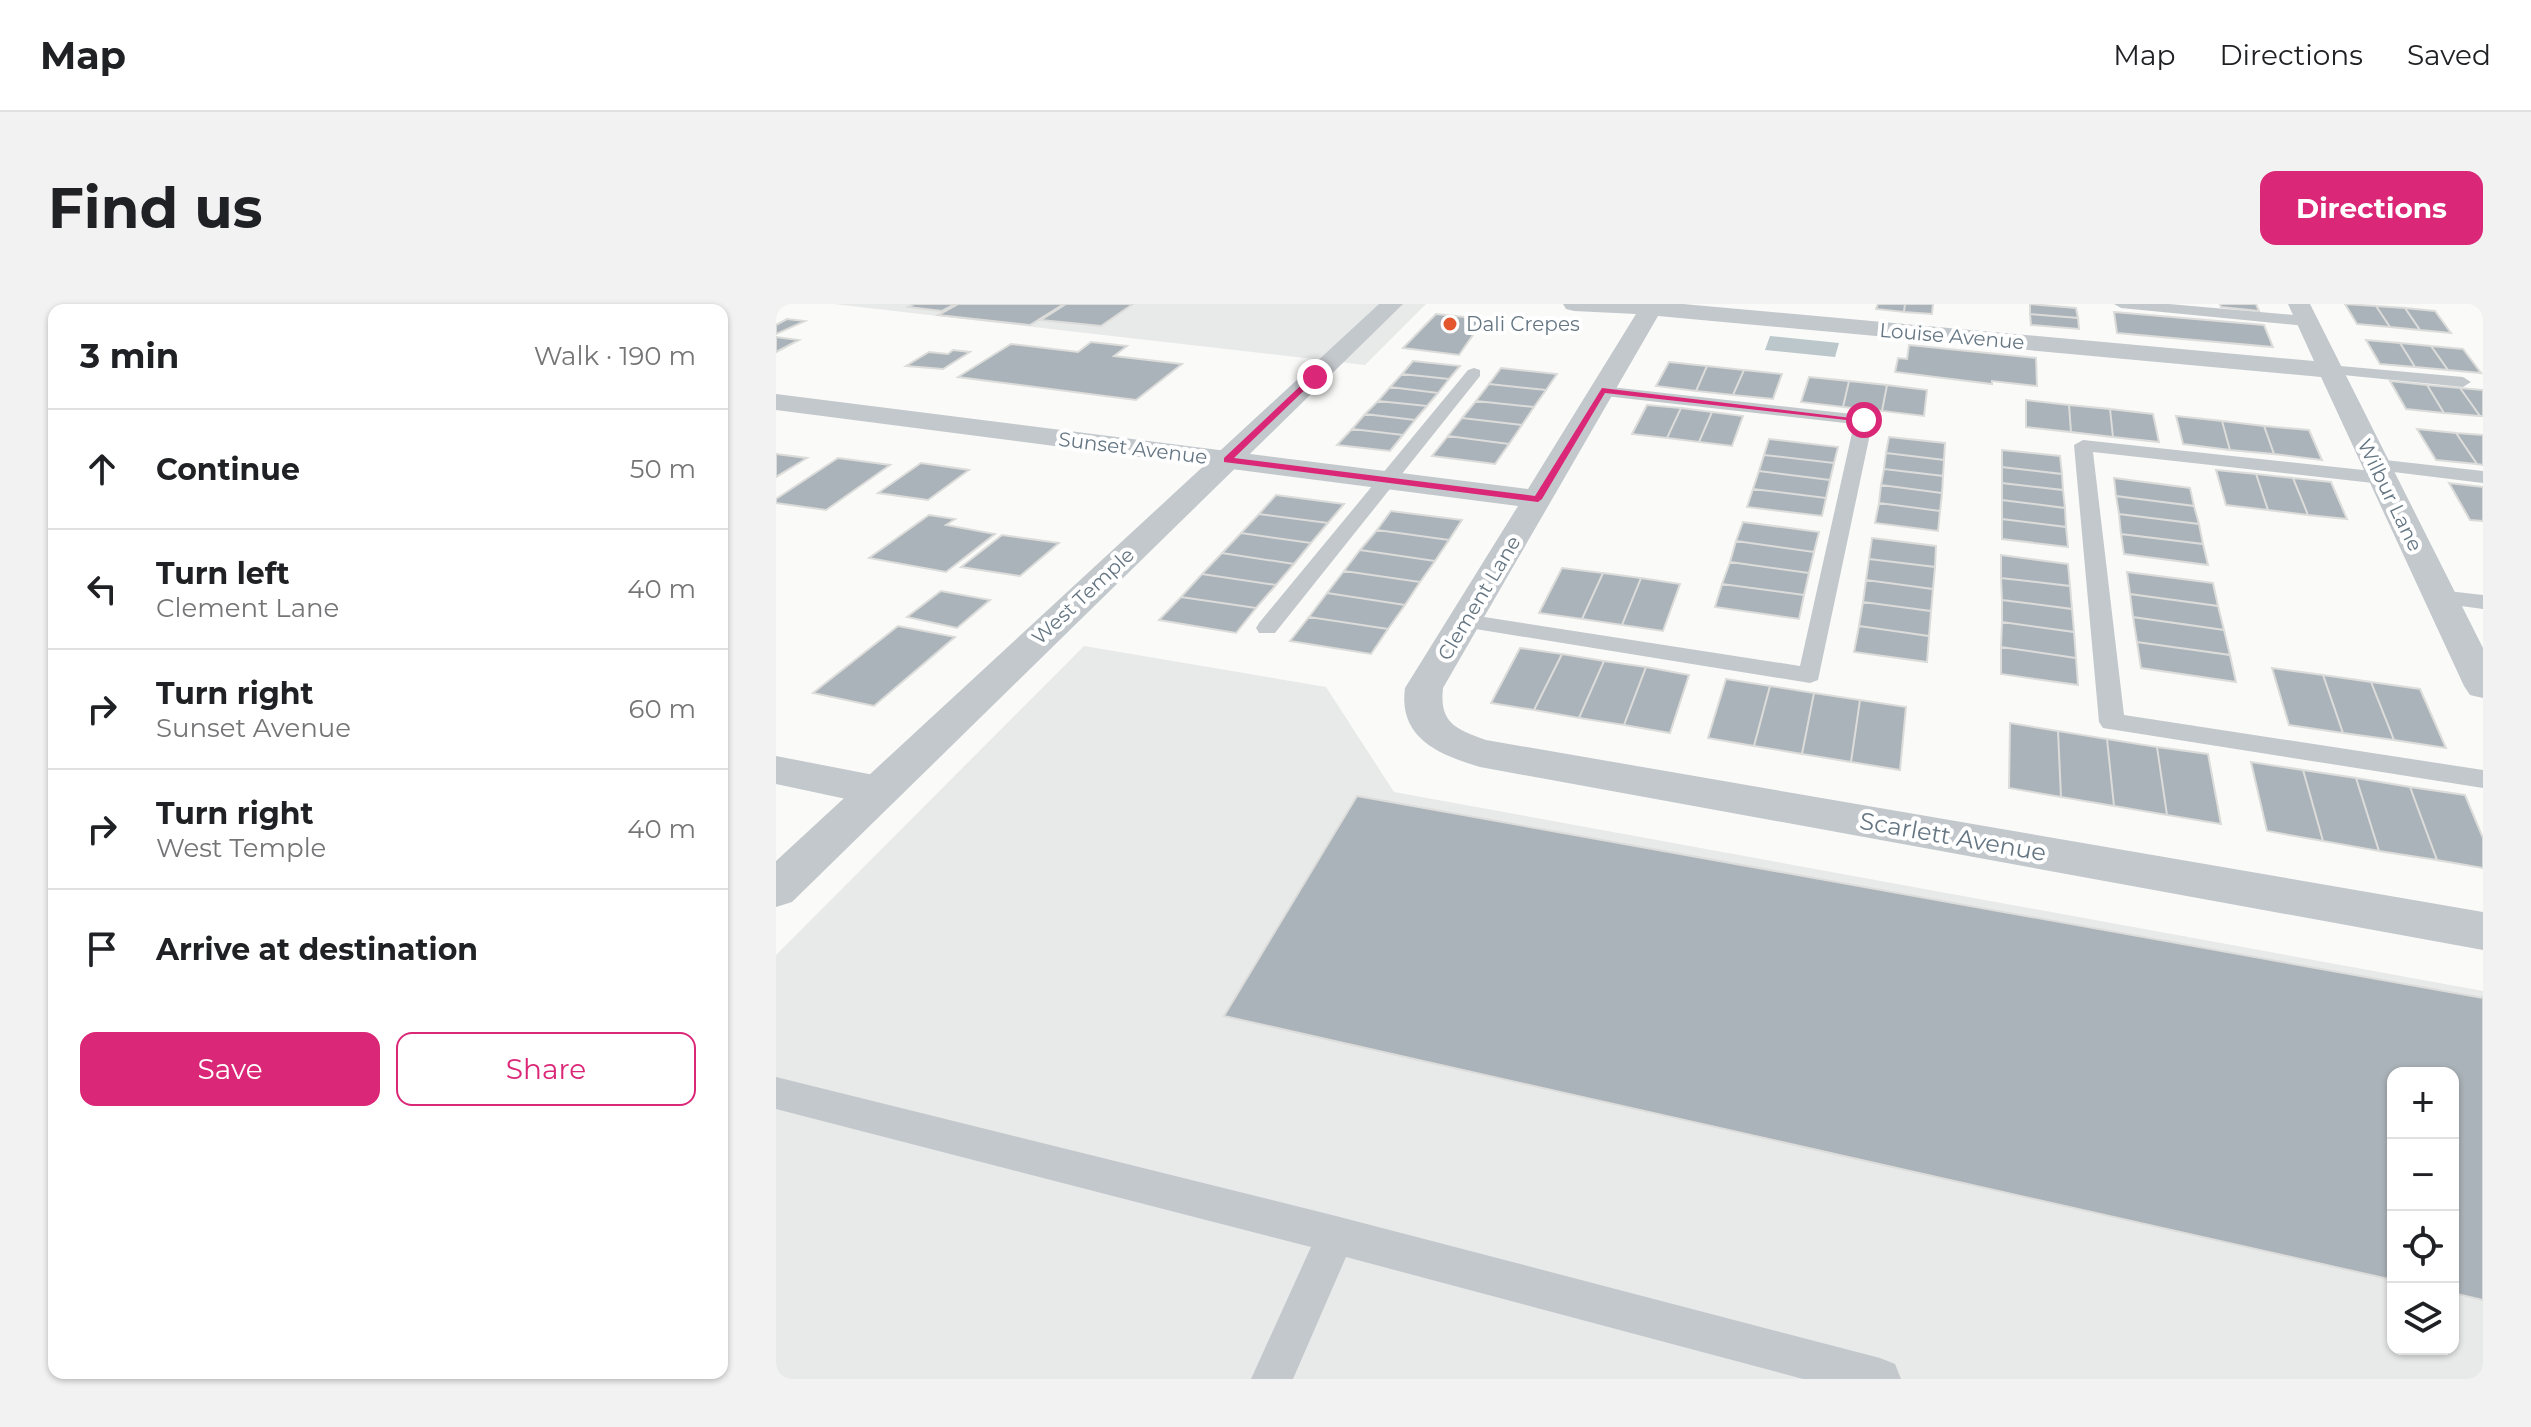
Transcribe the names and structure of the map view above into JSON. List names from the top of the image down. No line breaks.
{"streets":{"street":["Louise Avenue","Sunset Avenue","Wilbur Lane","West Temple","Clement Lane","Scarlett Avenue"]},"crossings":[["Louise Avenue","Wilbur Lane"],["Louise Avenue","Clement Lane"],["Sunset Avenue","West Temple"],["Sunset Avenue","Clement Lane"],["Clement Lane","Scarlett Avenue"]],"places":["Dali Crepes"],"page":{"header":"Map","nav":["Map","Directions","Saved"],"buttons":["Directions",["Save","Share"]],"title":"Find us","heading":["3 min","Walk · 190 m"],"list":[["Continue","50 m"],["Turn left","Clement Lane","40 m"],["Turn right","Sunset Avenue","60 m"],["Turn right","West Temple","40 m"],"Arrive at destination"],"map_buttons":["+","−"]}}
